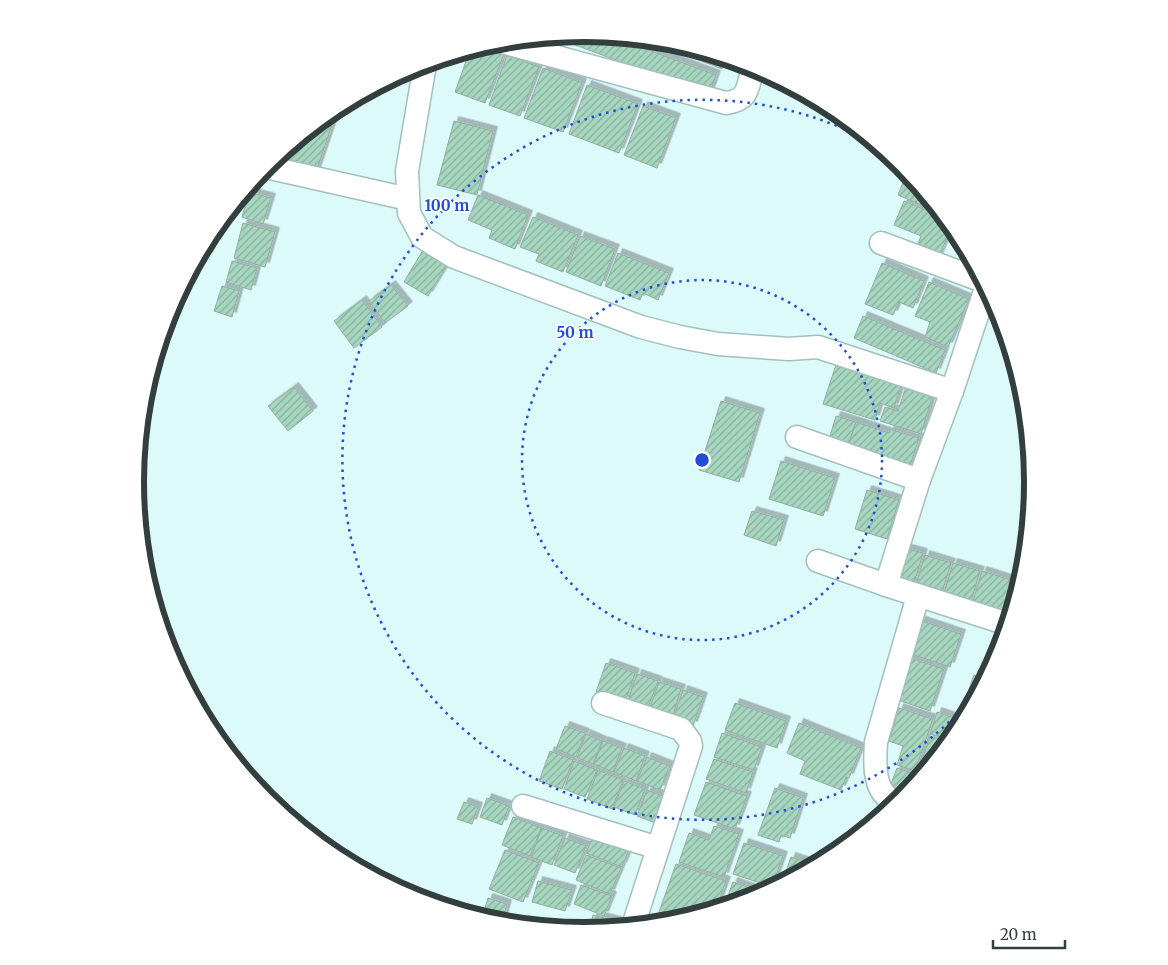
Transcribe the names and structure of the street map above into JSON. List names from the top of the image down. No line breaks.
{"scale_bar":"20 m","rings":["100 m","50 m"]}
